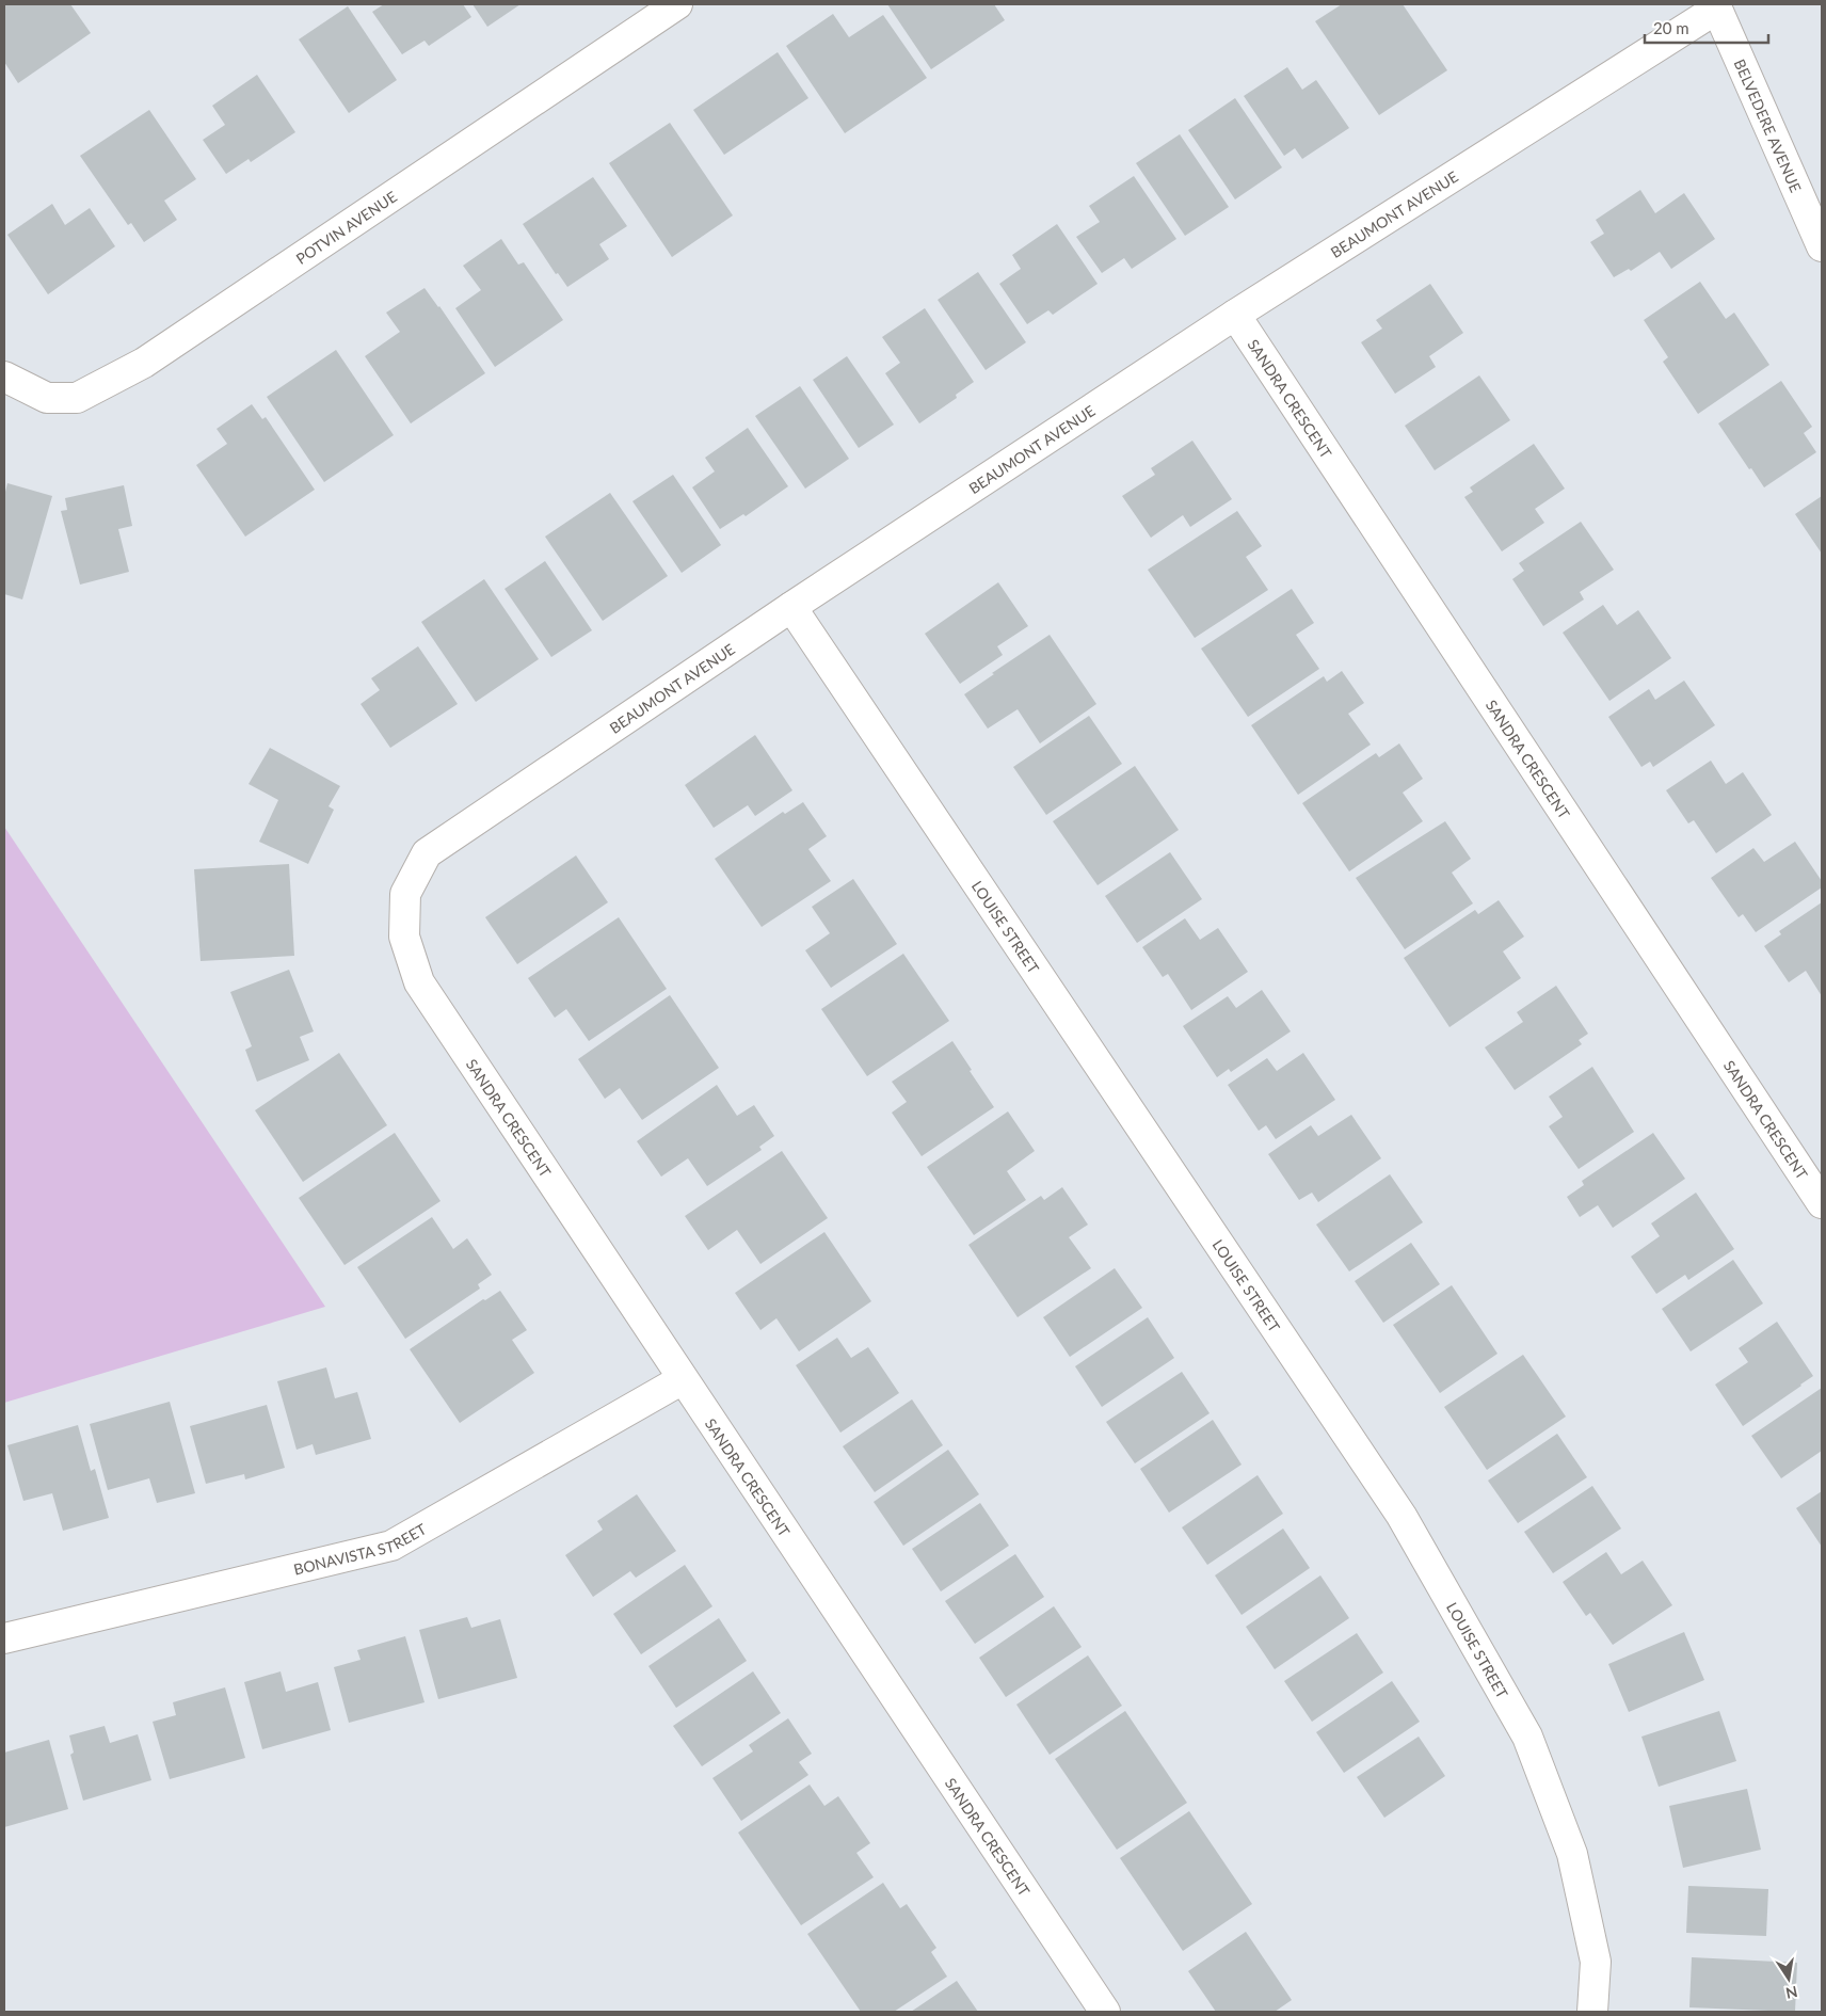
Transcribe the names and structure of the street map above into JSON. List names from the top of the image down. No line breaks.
{"streets":{"street":["BELVEDERE AVENUE","BEAUMONT AVENUE","POTVIN AVENUE","SANDRA CRESCENT","LOUISE STREET","BONAVISTA STREET"]},"crossings":[["BELVEDERE AVENUE","BEAUMONT AVENUE"],["BEAUMONT AVENUE","SANDRA CRESCENT"],["BEAUMONT AVENUE","LOUISE STREET"],["SANDRA CRESCENT","BONAVISTA STREET"]],"scale_bar":"20 m","north":"bottom"}
